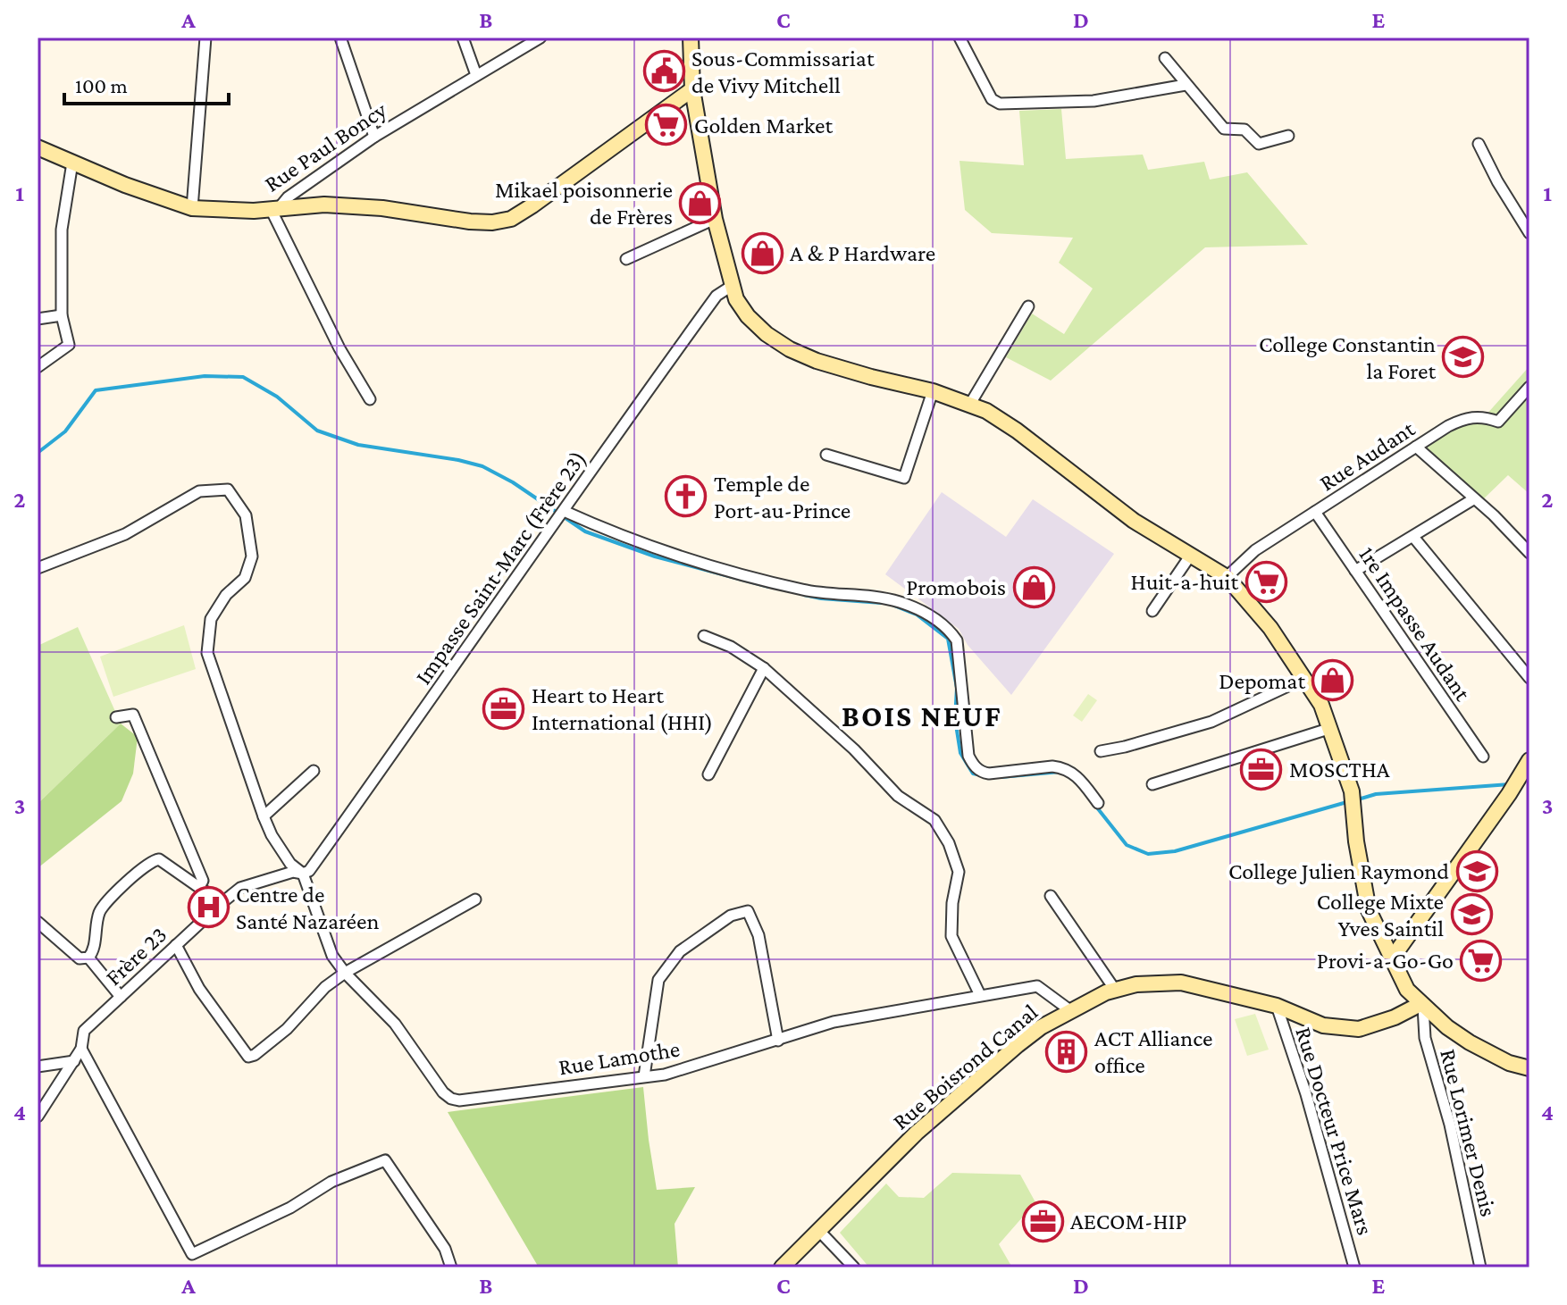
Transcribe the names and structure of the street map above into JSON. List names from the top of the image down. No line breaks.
{"streets":{"street":["Rue Paul Boncy","Rue Audant","Impasse Saint-Marc (Frère 23)","1re Impasse Audant","Frère 23","Rue Lamothe","Rue Boisrond Canal","Rue Docteur Price Mars","Rue Lorimer Denis"]},"crossings":[["Rue Audant","1re Impasse Audant"],["Impasse Saint-Marc (Frère 23)","Frère 23"],["Impasse Saint-Marc (Frère 23)","Rue Lamothe"],["Frère 23","Rue Lamothe"],["Rue Lamothe","Rue Boisrond Canal"],["Rue Boisrond Canal","Rue Docteur Price Mars"],["Rue Boisrond Canal","Rue Lorimer Denis"]],"districts":["BOIS NEUF"],"places":{"public building":["Sous-Commissariat de Vivy Mitchell"],"supermarket":["Golden Market","Huit-a-huit","Provi-a-Go-Go"],"shop":["Mikael poisonnerie de Frères","A & P Hardware","Promobois","Depomat"],"school or university":["College Constantin la Foret","College Julien Raymond","College Mixte Yves Saintil"],"church":["Temple de Port-au-Prince"],"office":["Heart to Heart International (HHI)","MOSCTHA","AECOM-HIP"],"hospital":["Centre de Santé Nazaréen"],"building":["ACT Alliance office"]},"scale_bar":"100 m","grid":{"columns":["A","B","C","D","E"],"rows":["1","2","3","4"]}}
